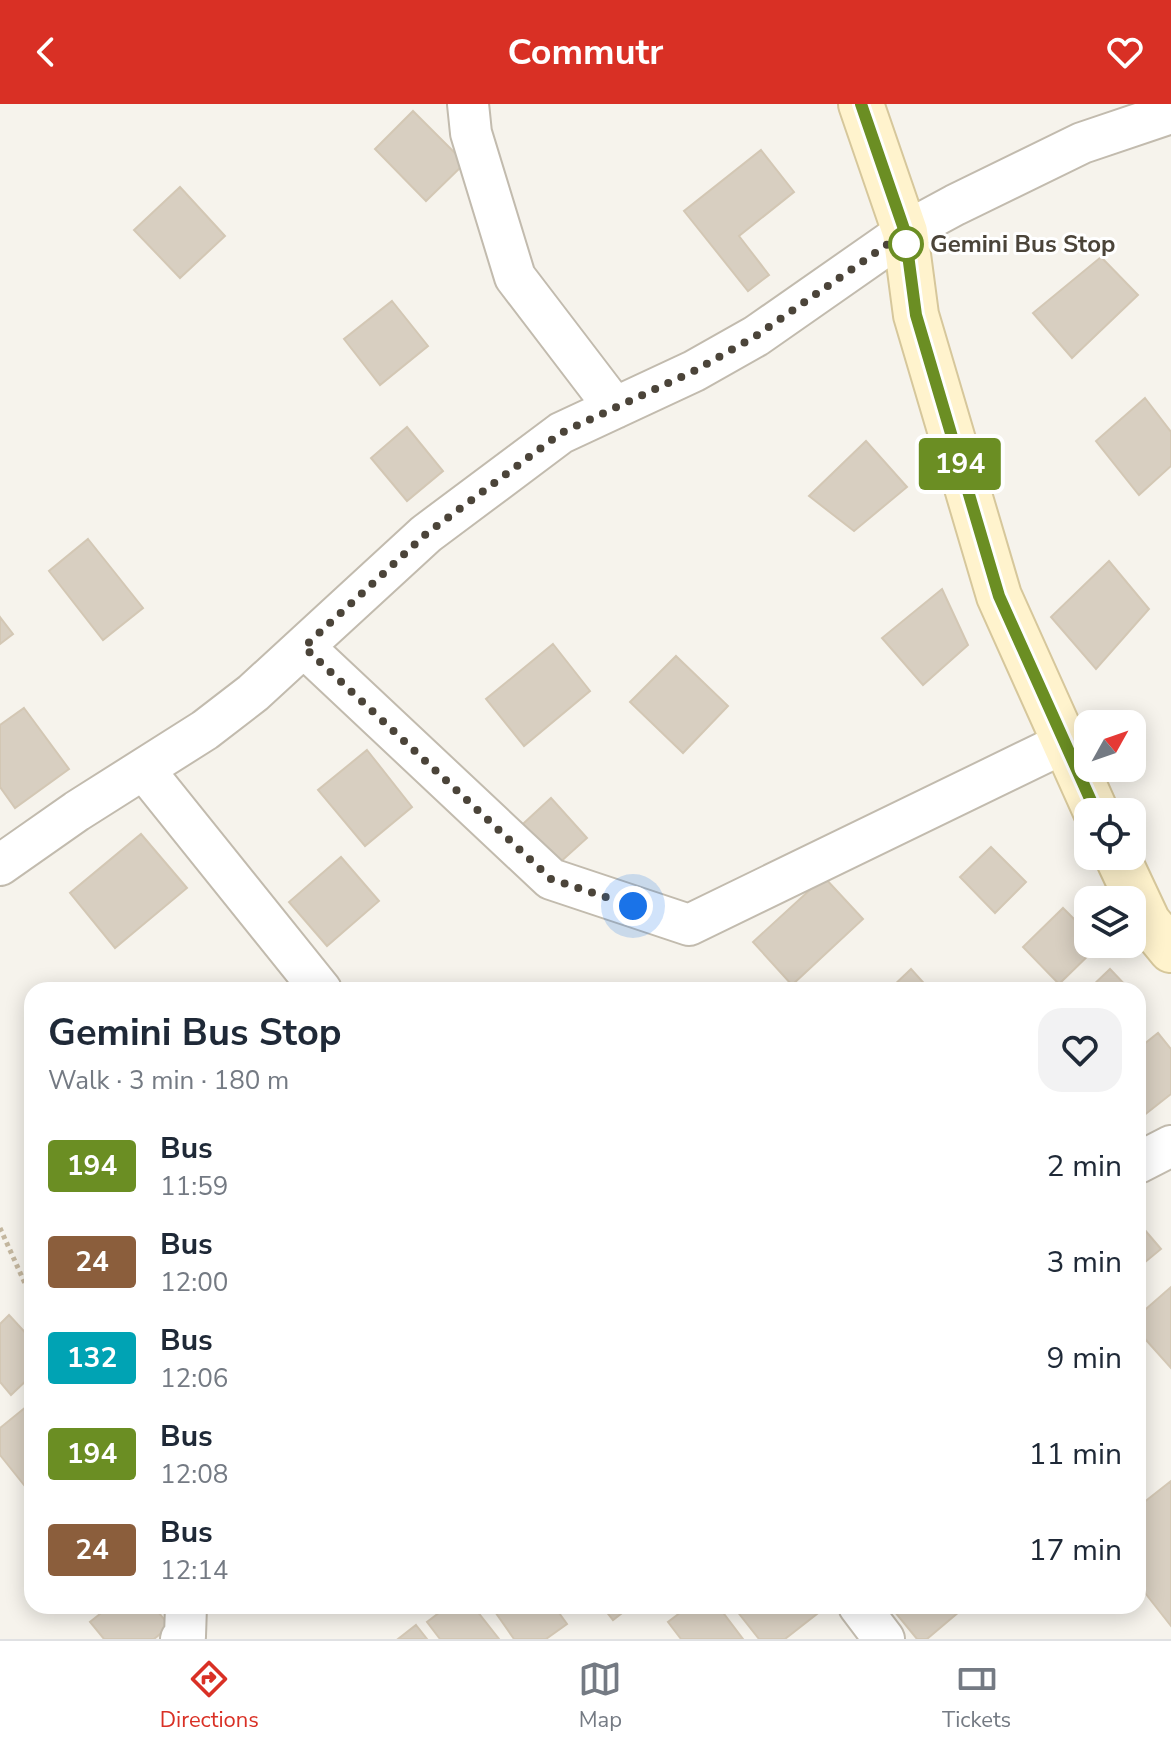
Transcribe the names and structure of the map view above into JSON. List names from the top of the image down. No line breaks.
{"places":["Gemini Bus Stop"],"lines":["bus line 194"],"north":"top right","page":{"header":"Commutr","on_map":"194","heading":["Gemini Bus Stop","Walk · 3 min · 180 m"],"list":[{"mark":"194","name":"Bus","note":"11:59","value":"2 min"},{"mark":"24","name":"Bus","note":"12:00","value":"3 min"},{"mark":"132","name":"Bus","note":"12:06","value":"9 min"},{"mark":"194","name":"Bus","note":"12:08","value":"11 min"},{"mark":"24","name":"Bus","note":"12:14","value":"17 min"}],"tabs":["Directions","Map","Tickets"]}}
